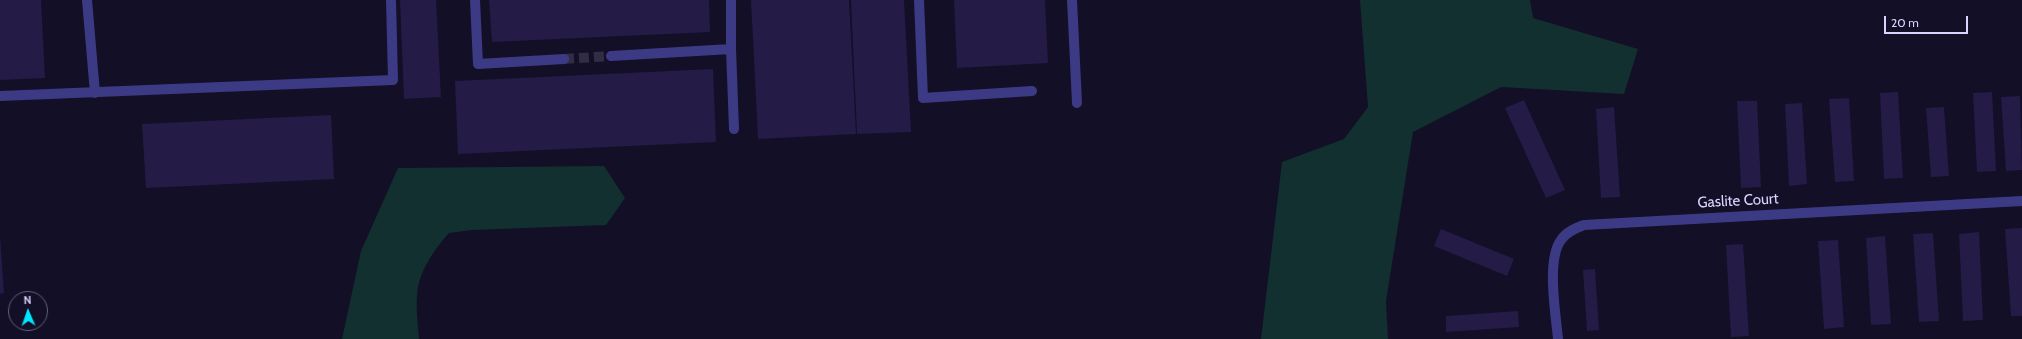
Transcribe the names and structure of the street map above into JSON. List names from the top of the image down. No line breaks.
{"streets":{"street":["Gaslite Court"]},"scale_bar":"20 m","north":"top"}
